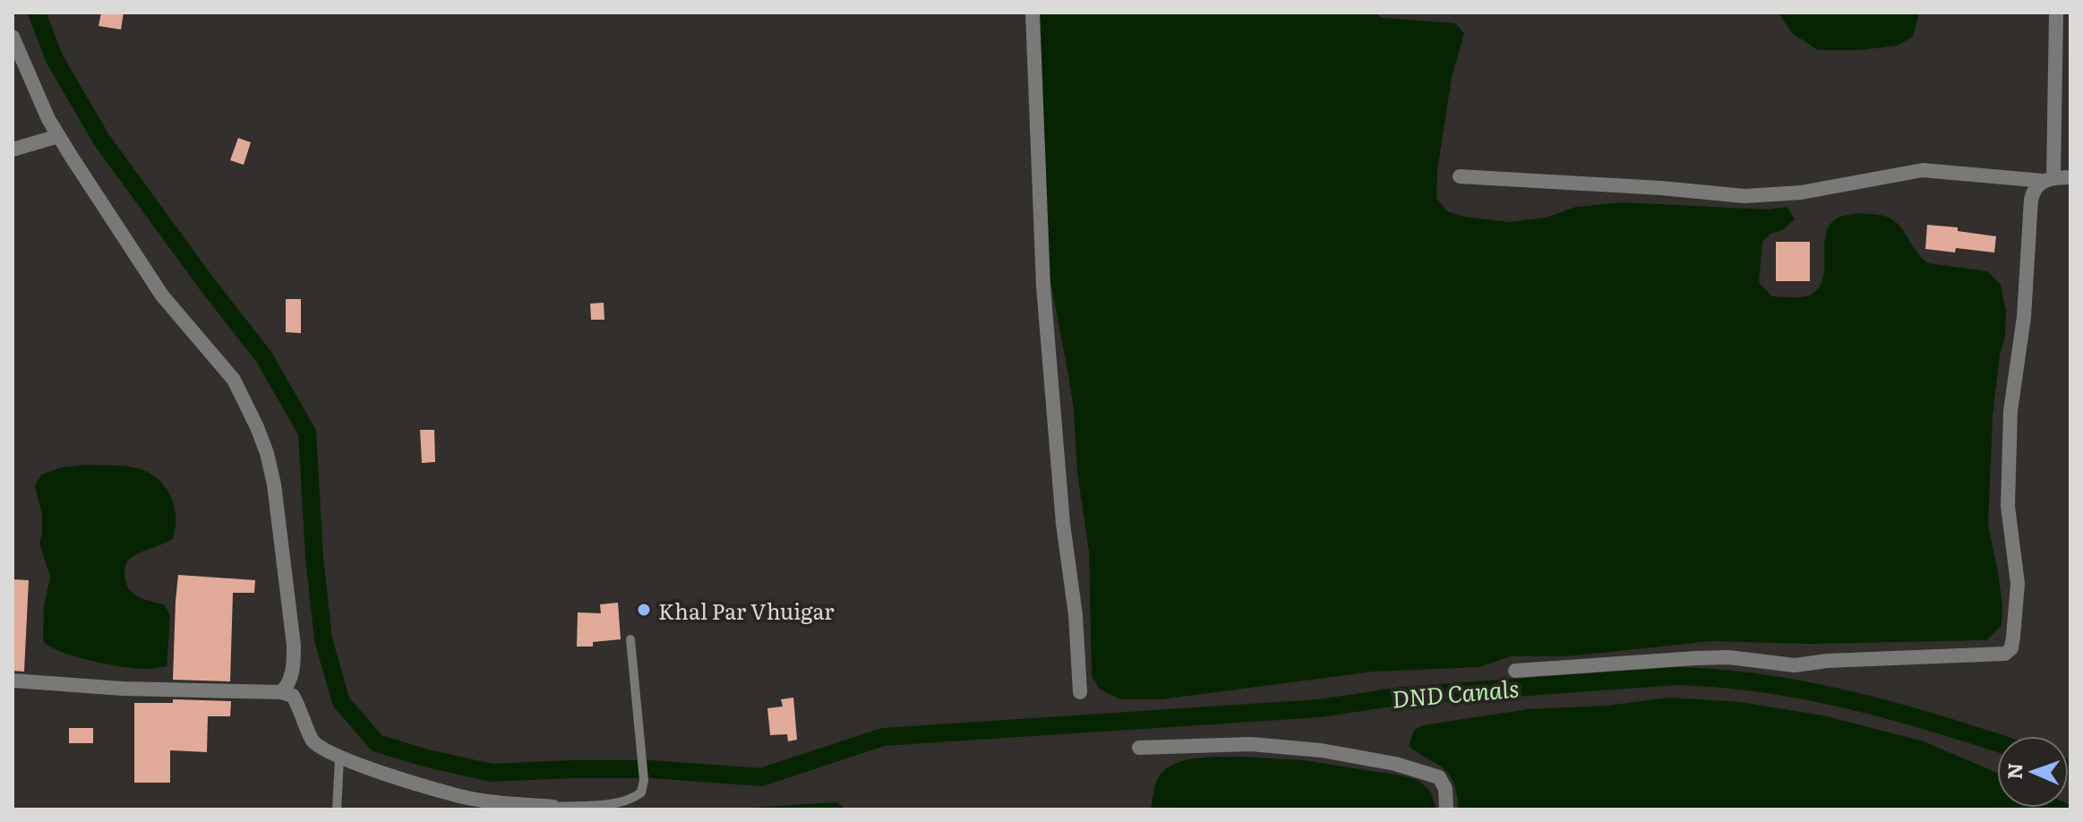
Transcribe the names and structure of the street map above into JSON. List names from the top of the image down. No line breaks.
{"water":["DND Canals"],"places":["Khal Par Vhuigar"],"north":"left"}
